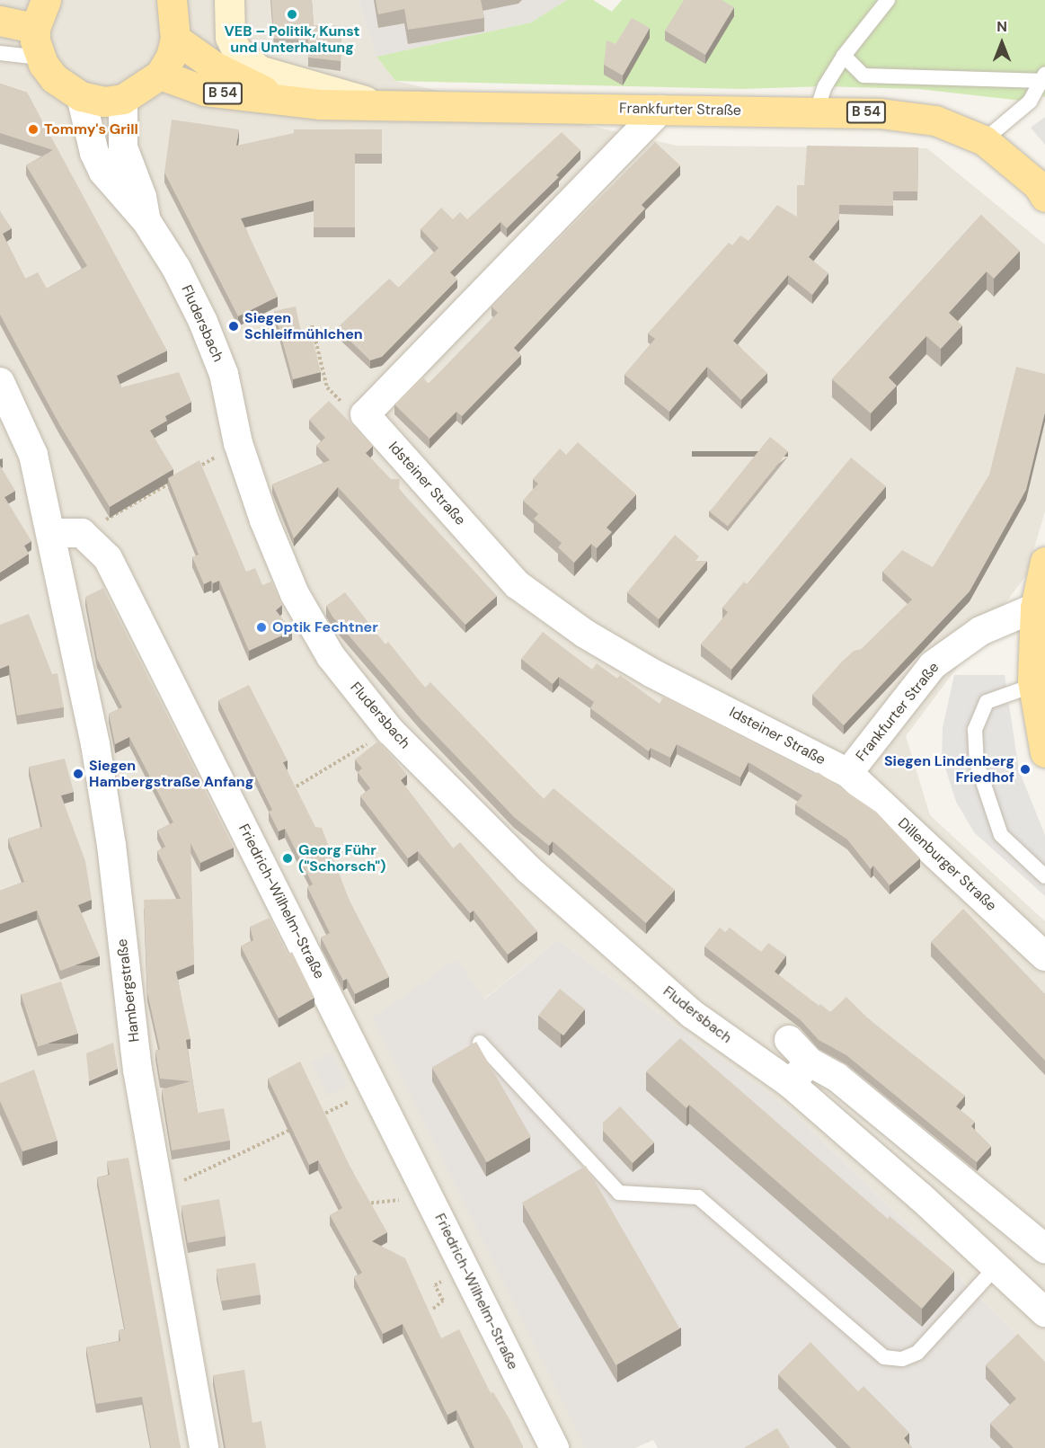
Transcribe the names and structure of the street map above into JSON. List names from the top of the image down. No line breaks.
{"streets":{"main road":["B 54","Frankfurter Straße"],"street":["Fludersbach","Idsteiner Straße","Dillenburger Straße","Friedrich-Wilhelm-Straße","Hambergstraße"]},"crossings":[["Frankfurter Straße","Idsteiner Straße"],["Frankfurter Straße","Dillenburger Straße"],["Idsteiner Straße","Dillenburger Straße"],["Friedrich-Wilhelm-Straße","Hambergstraße"]],"places":["VEB – Politik, Kunst und Unterhaltung","Tommy's Grill","Siegen Schleifmühlchen","Optik Fechtner","Siegen Lindenberg Friedhof","Siegen Hambergstraße Anfang","Georg Führ (\"Schorsch\")"],"north":"top"}
